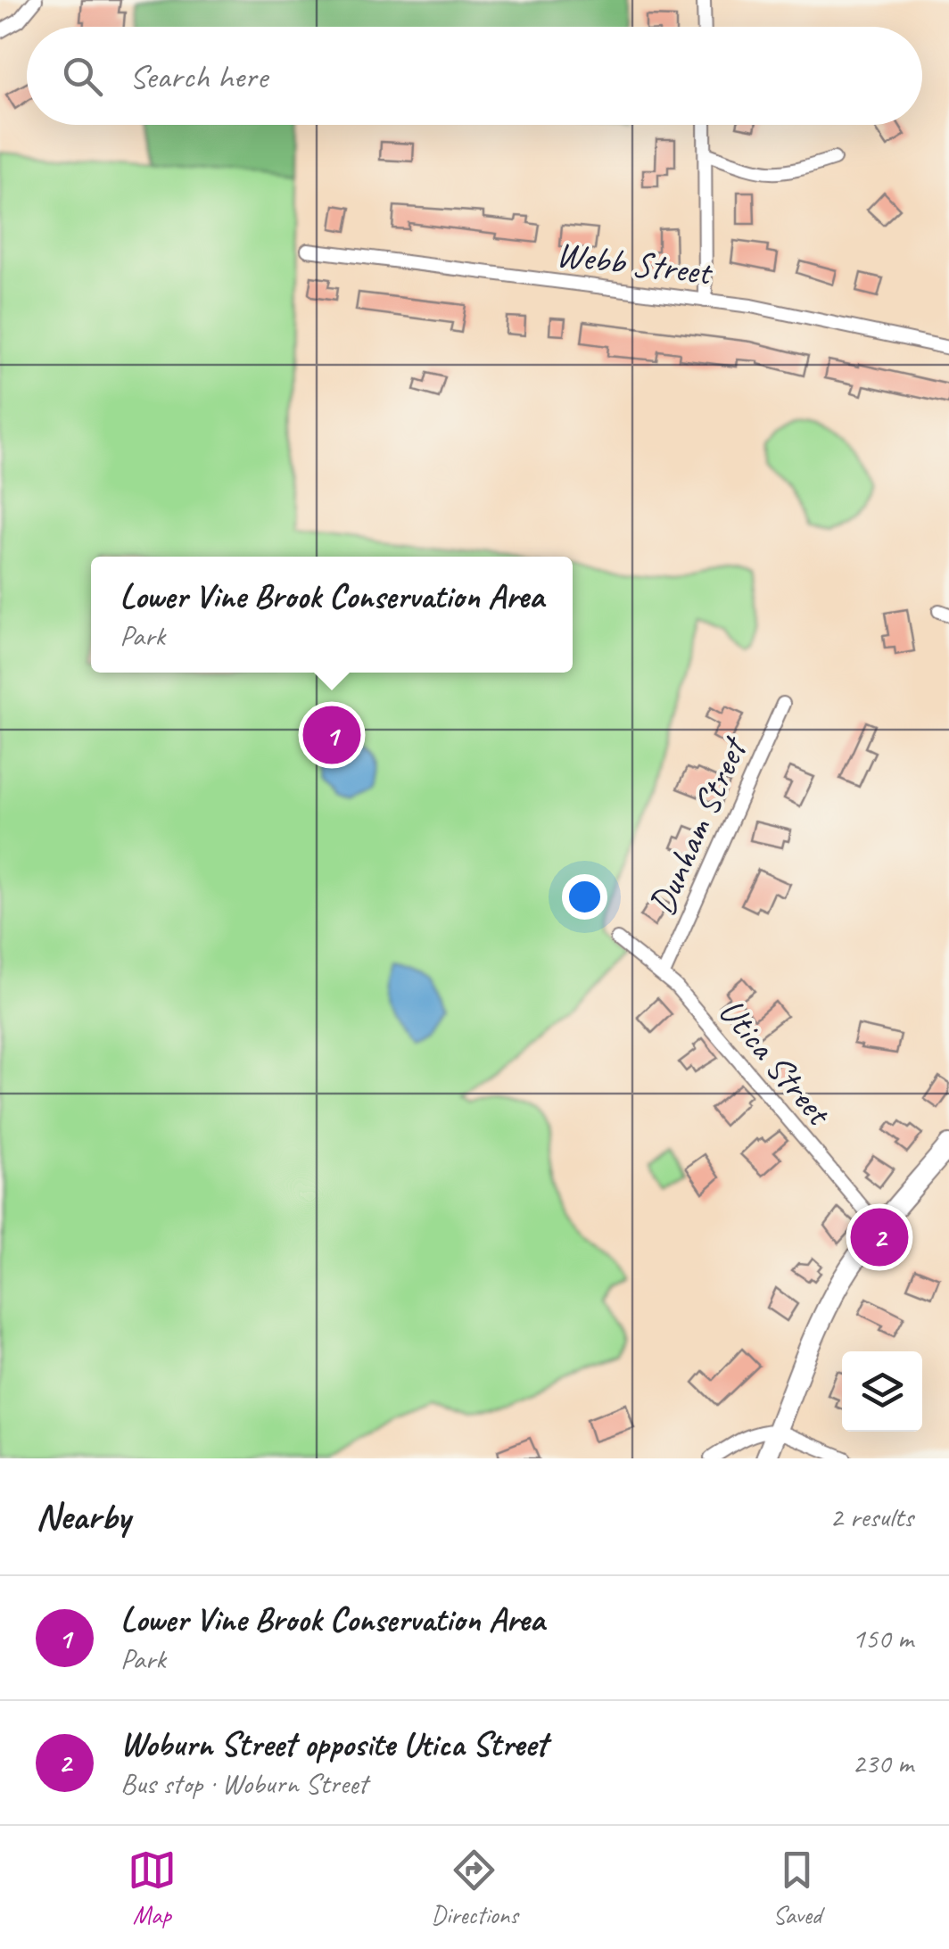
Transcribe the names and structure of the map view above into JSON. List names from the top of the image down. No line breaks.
{"streets":{"street":["Webb Street","Dunham Street","Utica Street"]},"crossings":[["Dunham Street","Utica Street"]],"page":{"search":"Search here","popup":["Lower Vine Brook Conservation Area","Park"],"pins":["1","2"],"heading":["Nearby","2 results"],"list":[{"mark":"1","name":"Lower Vine Brook Conservation Area","note":"Park","value":"150 m"},{"mark":"2","name":"Woburn Street opposite Utica Street","note":"Bus stop · Woburn Street","value":"230 m"}],"nav":["Map","Directions","Saved"]}}
